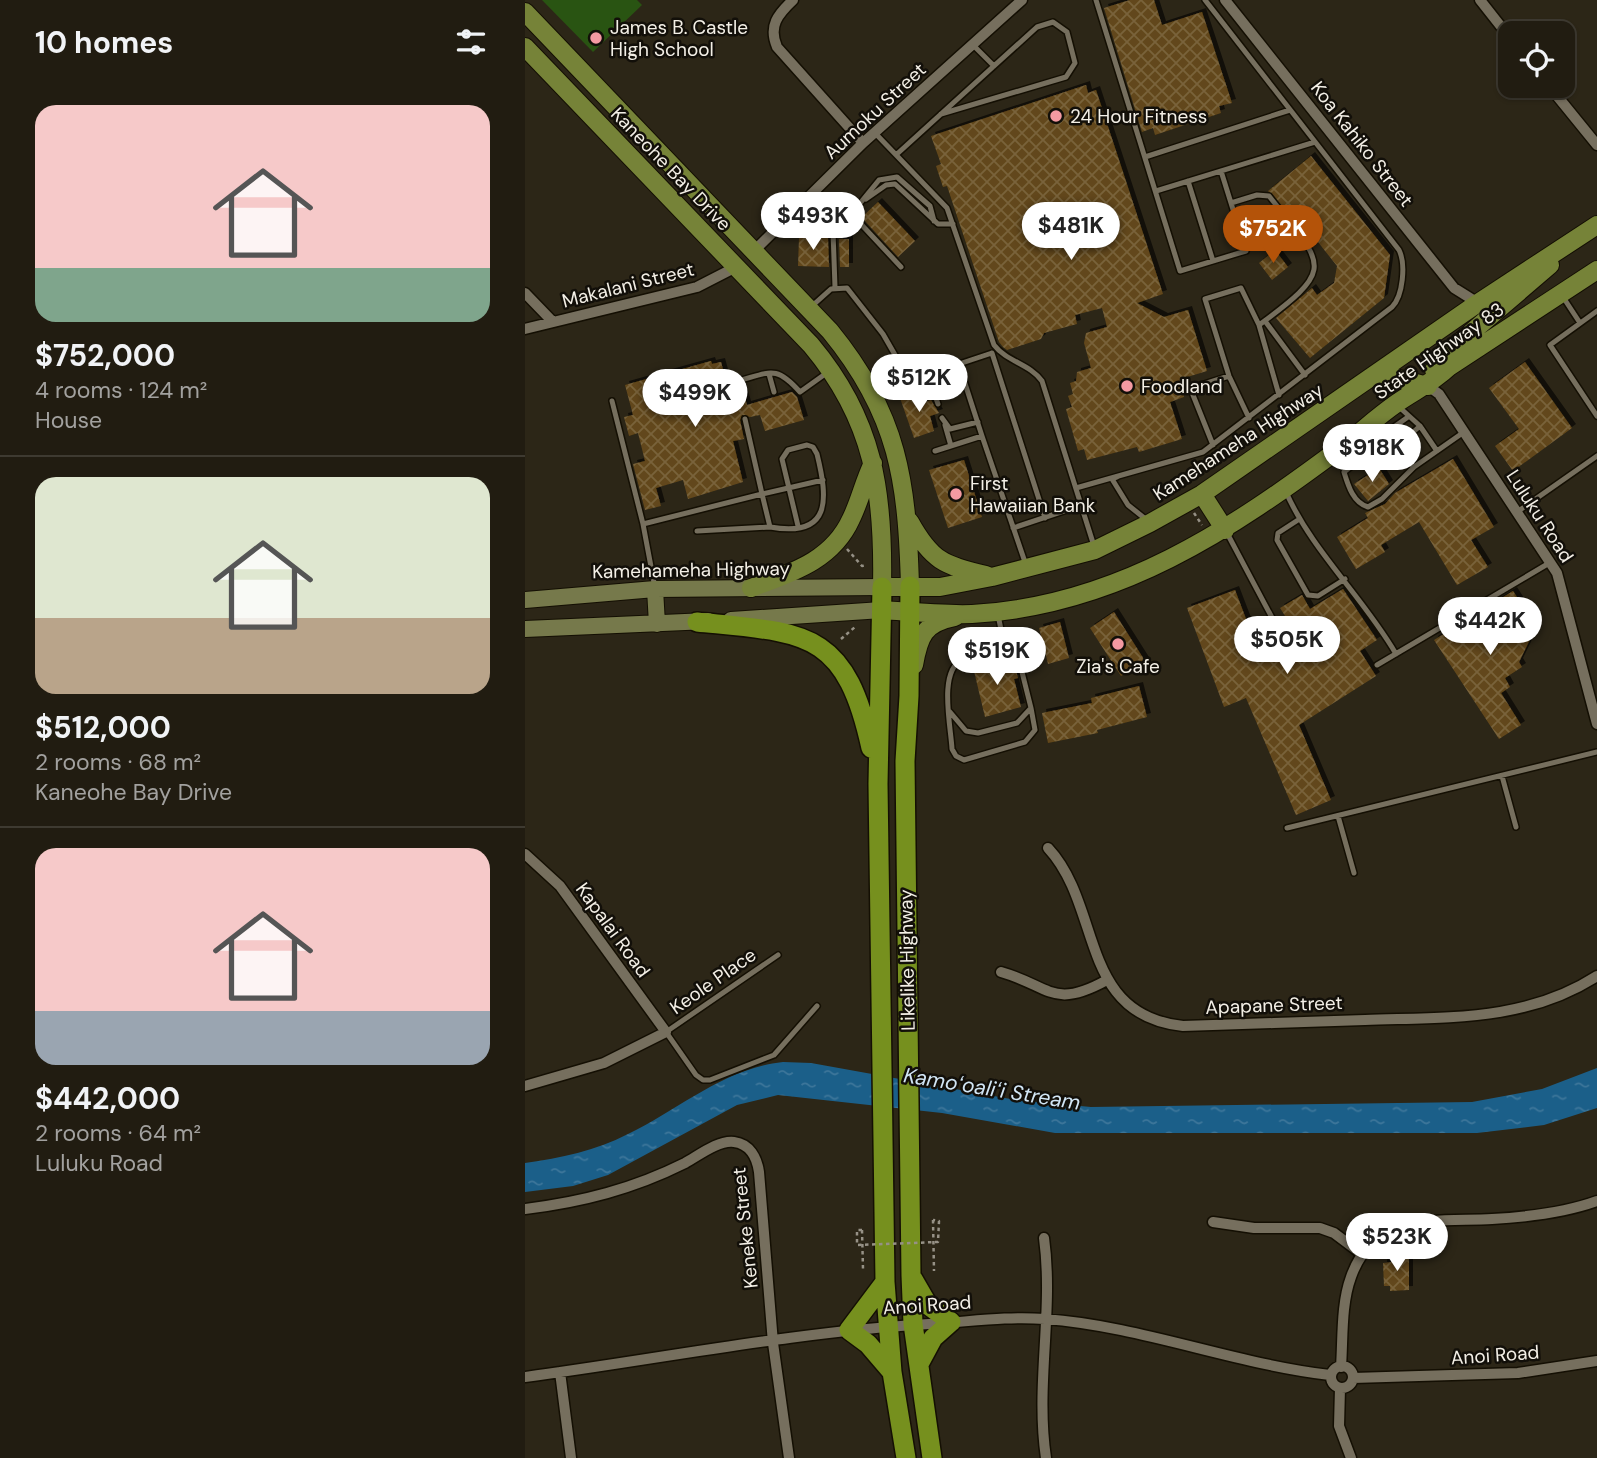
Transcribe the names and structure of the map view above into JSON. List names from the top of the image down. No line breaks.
{"streets":{"highway":["Likelike Highway"],"main road":["Kaneohe Bay Drive","State Highway 83","Kamehameha Highway"],"street":["Aumoku Street","Koa Kahiko Street","Makalani Street","Luluku Road","Kapalai Road","Apapane Street","Keneke Street","Anoi Road"],"lane":["Keole Place"]},"crossings":[["Aumoku Street","Kaneohe Bay Drive"],["Koa Kahiko Street","Kamehameha Highway"],["Kaneohe Bay Drive","Makalani Street"],["Kaneohe Bay Drive","Kamehameha Highway"],["Kaneohe Bay Drive","Likelike Highway"],["State Highway 83","Luluku Road"],["State Highway 83","Likelike Highway"],["Kamehameha Highway","Likelike Highway"],["Kapalai Road","Keole Place"],["Likelike Highway","Anoi Road"],["Keneke Street","Anoi Road"]],"water":["Kamoʻoaliʻi Stream"],"places":["James B. Castle High School","24 Hour Fitness","Foodland","First Hawaiian Bank","Zia's Cafe"],"page":{"heading":"10 homes","list":[{"name":"$752,000","note":"4 rooms · 124 m² · House"},{"name":"$512,000","note":"2 rooms · 68 m² · Kaneohe Bay Drive"},{"name":"$442,000","note":"2 rooms · 64 m² · Luluku Road"}],"price":["$493K","$481K","$752K","$512K","$499K","$918K","$442K","$505K","$519K","$523K"]}}
